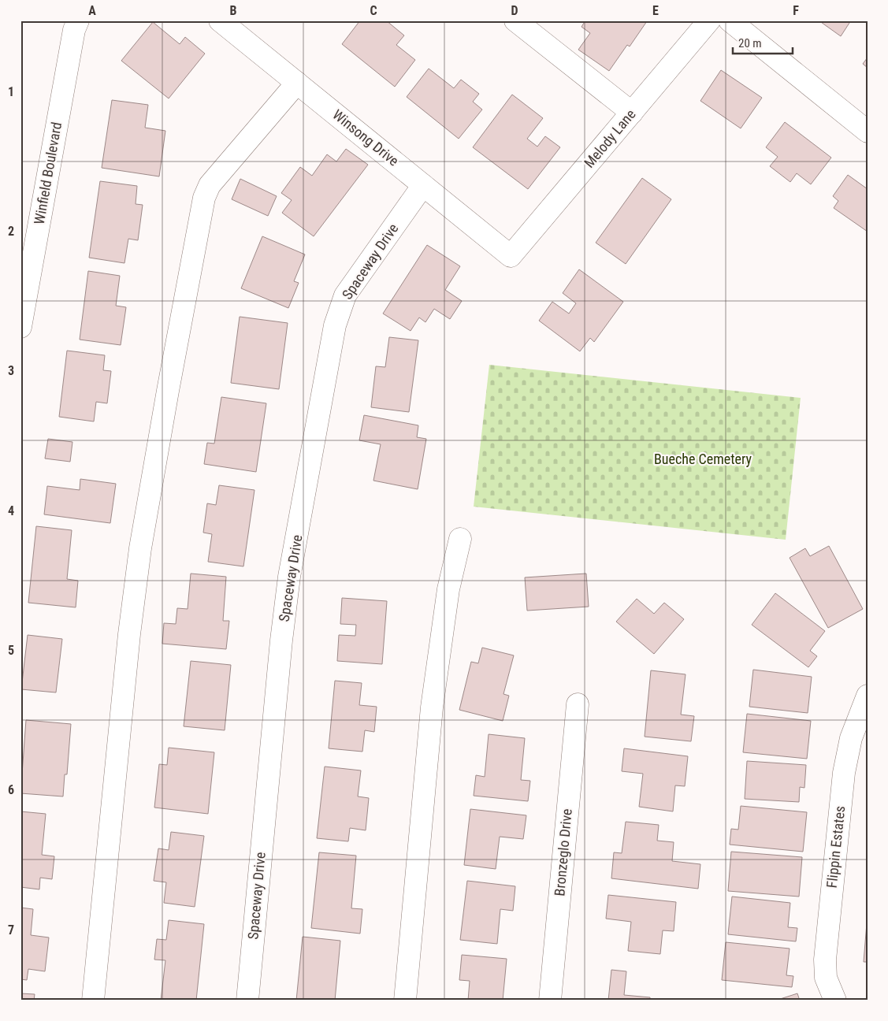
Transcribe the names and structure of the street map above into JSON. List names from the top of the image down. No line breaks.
{"streets":{"street":["Winsong Drive","Melody Lane","Winfield Boulevard","Spaceway Drive","Flippin Estates","Bronzeglo Drive"]},"crossings":[["Winsong Drive","Melody Lane"],["Winsong Drive","Spaceway Drive"]],"parks":["Bueche Cemetery"],"scale_bar":"20 m","grid":{"columns":["A","B","C","D","E","F"],"rows":["1","2","3","4","5","6","7"]}}
